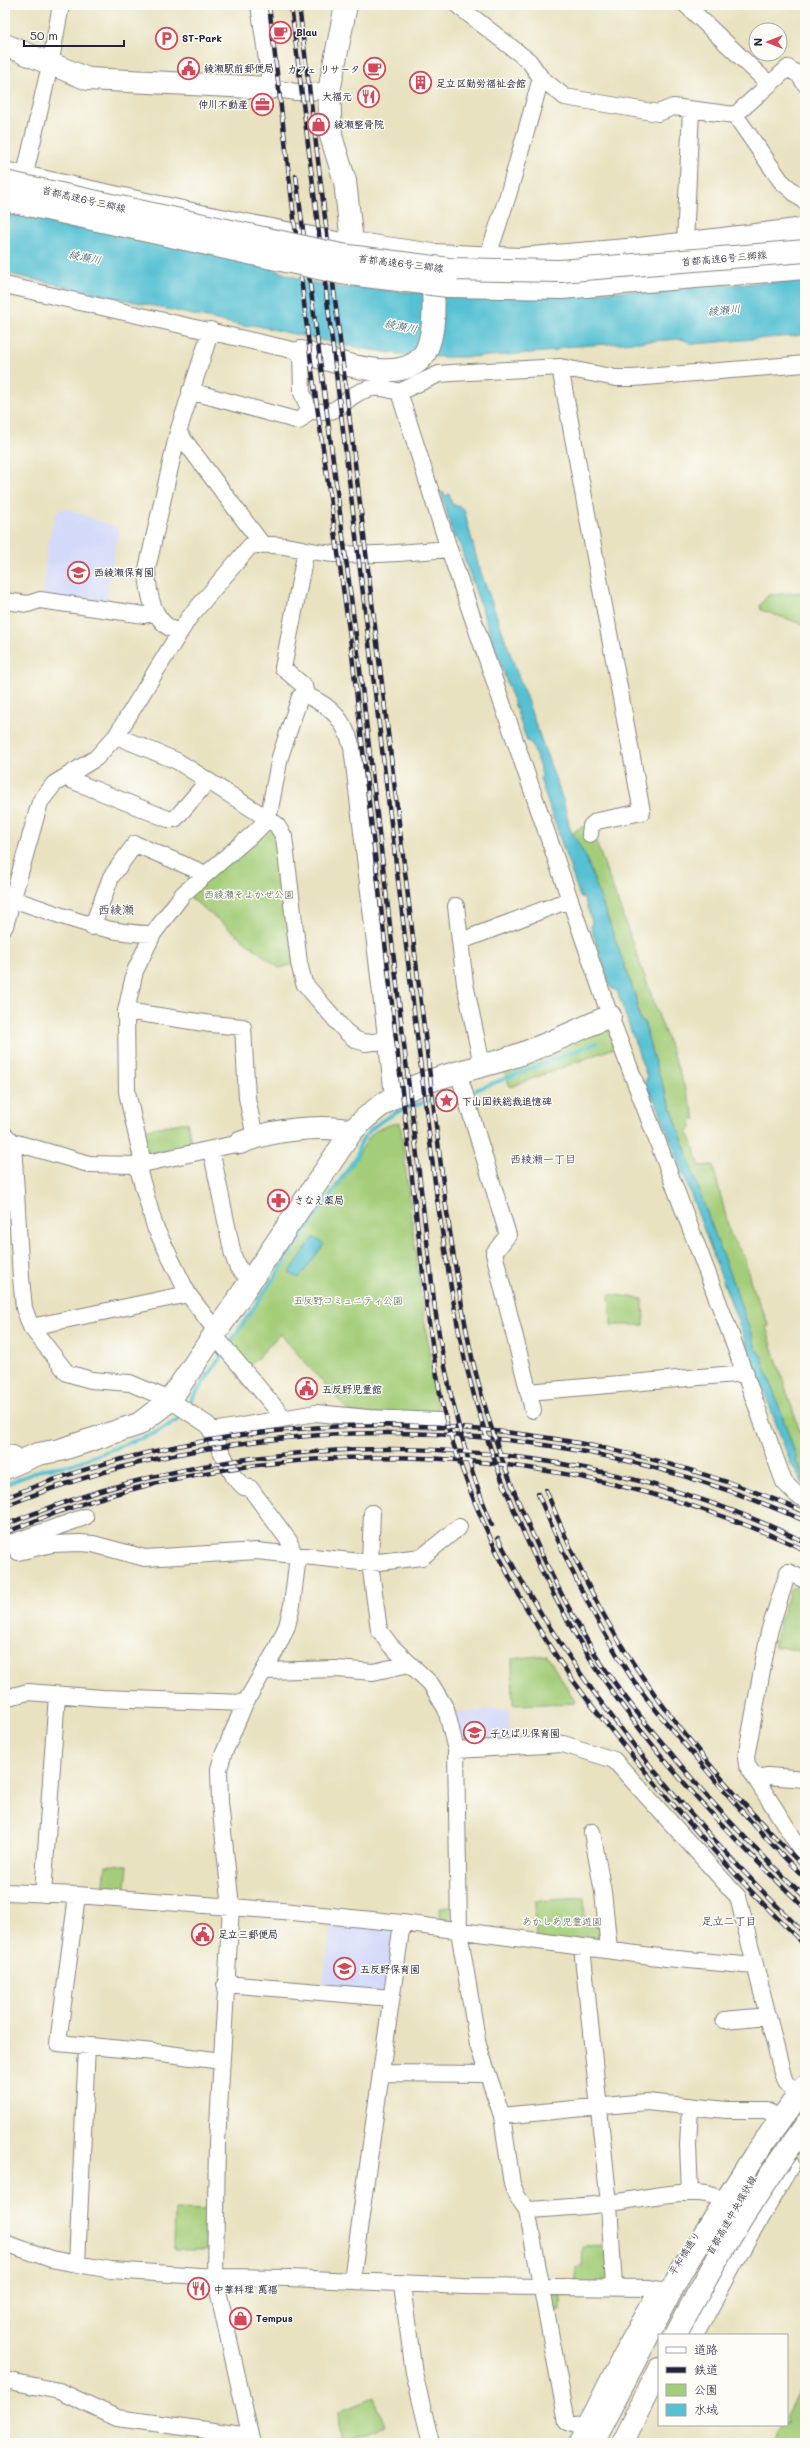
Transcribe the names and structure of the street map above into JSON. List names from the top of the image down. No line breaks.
{"streets":{"main road":["首都高速6号三郷線","首都高速中央環状線","平和橋通り"]},"crossings":[["首都高速中央環状線","平和橋通り"]],"districts":["西綾瀬","西綾瀬一丁目","足立二丁目"],"water":["綾瀬川"],"parks":["西綾瀬そよかぜ公園","五反野コミュニティ公園","あかしあ児童遊園"],"places":{"cafe":["Blau","カフェ リサータ"],"parking":["ST-Park"],"public building":["綾瀬駅前郵便局","五反野児童館","足立三郵便局"],"building":["足立区勤労福祉会館"],"restaurant":["大福元","中華料理 萬福"],"office":["仲川不動産"],"shop":["綾瀬整骨院","Tempus"],"school or university":["西綾瀬保育園","子ひばり保育園","五反野保育園"],"place":["下山国鉄総裁追憶碑"],"pharmacy":["さなえ薬局"]},"legend":["道路","鉄道","公園","水域"],"scale_bar":"50 m","north":"left"}
